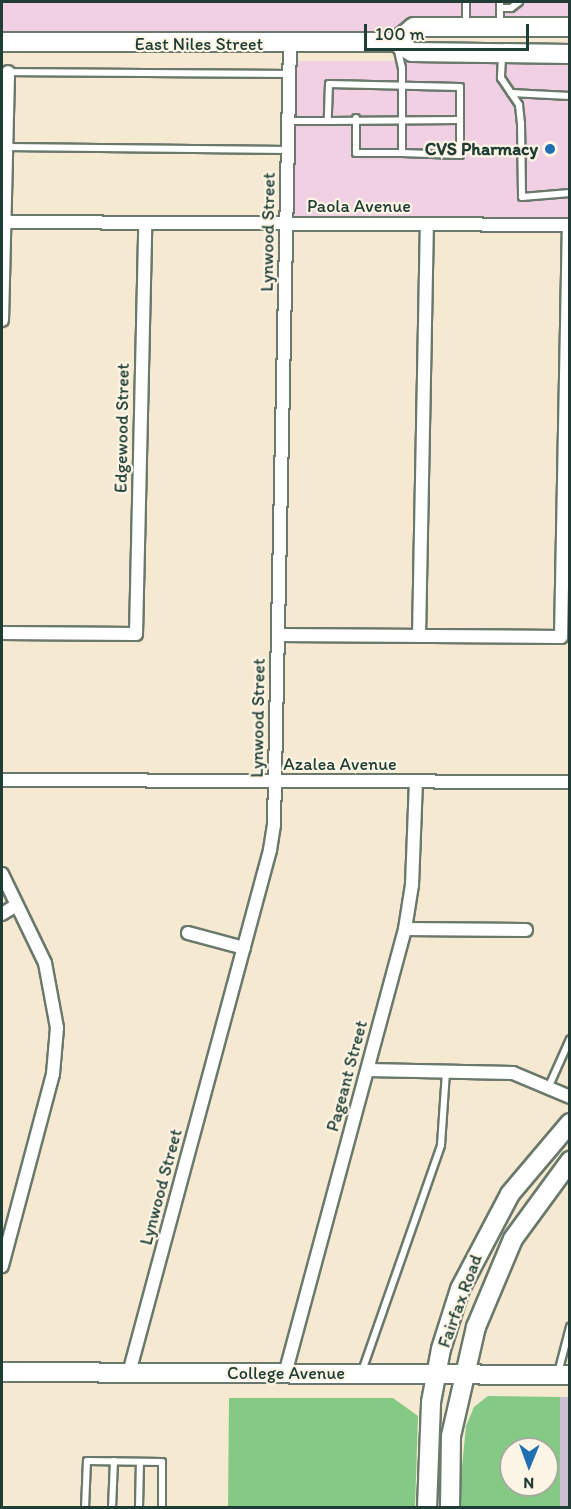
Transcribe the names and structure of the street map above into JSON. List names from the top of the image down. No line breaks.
{"streets":{"main road":["East Niles Street","Fairfax Road","College Avenue"],"street":["Paola Avenue","Lynwood Street","Edgewood Street","Azalea Avenue","Pageant Street"]},"crossings":[["East Niles Street","Lynwood Street"],["Paola Avenue","Lynwood Street"],["Paola Avenue","Edgewood Street"],["Lynwood Street","Azalea Avenue"],["Lynwood Street","College Avenue"],["Azalea Avenue","Pageant Street"],["Pageant Street","College Avenue"],["Fairfax Road","College Avenue"]],"places":["CVS Pharmacy"],"scale_bar":"100 m","north":"bottom"}
